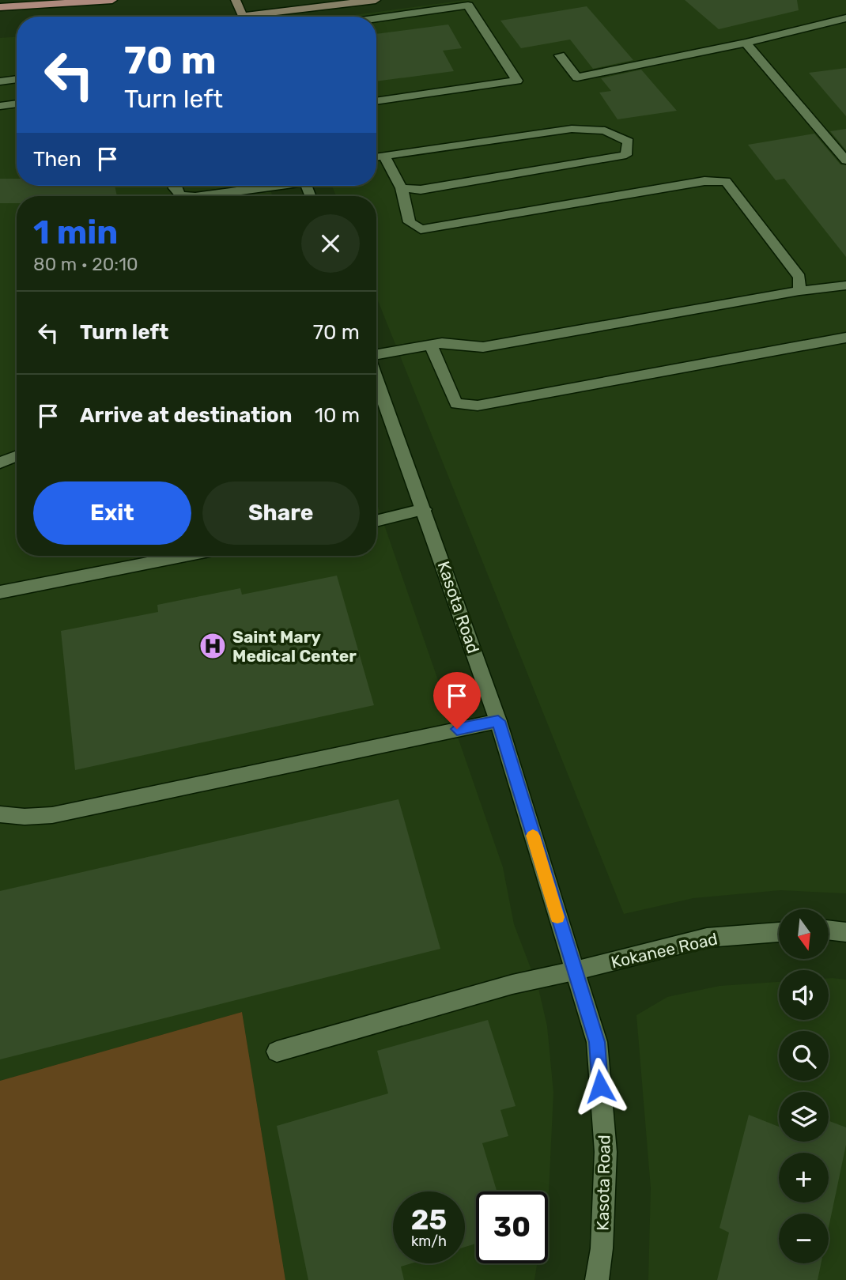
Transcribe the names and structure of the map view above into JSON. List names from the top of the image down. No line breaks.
{"streets":{"street":["Kasota Road","Kokanee Road"]},"crossings":[["Kasota Road","Kokanee Road"]],"places":{"hospital":["Saint Mary Medical Center"]},"north":"bottom","page":{"turn":["70 m","Turn left"],"then":"Then","heading":["1 min","80 m · 20:10"],"list":[{"name":"Turn left","value":"70 m"},{"name":"Arrive at destination","value":"10 m"}],"buttons":["Exit","Share"],"map_buttons":["+","−"],"speed":"25 km/h","limit":"30"}}
